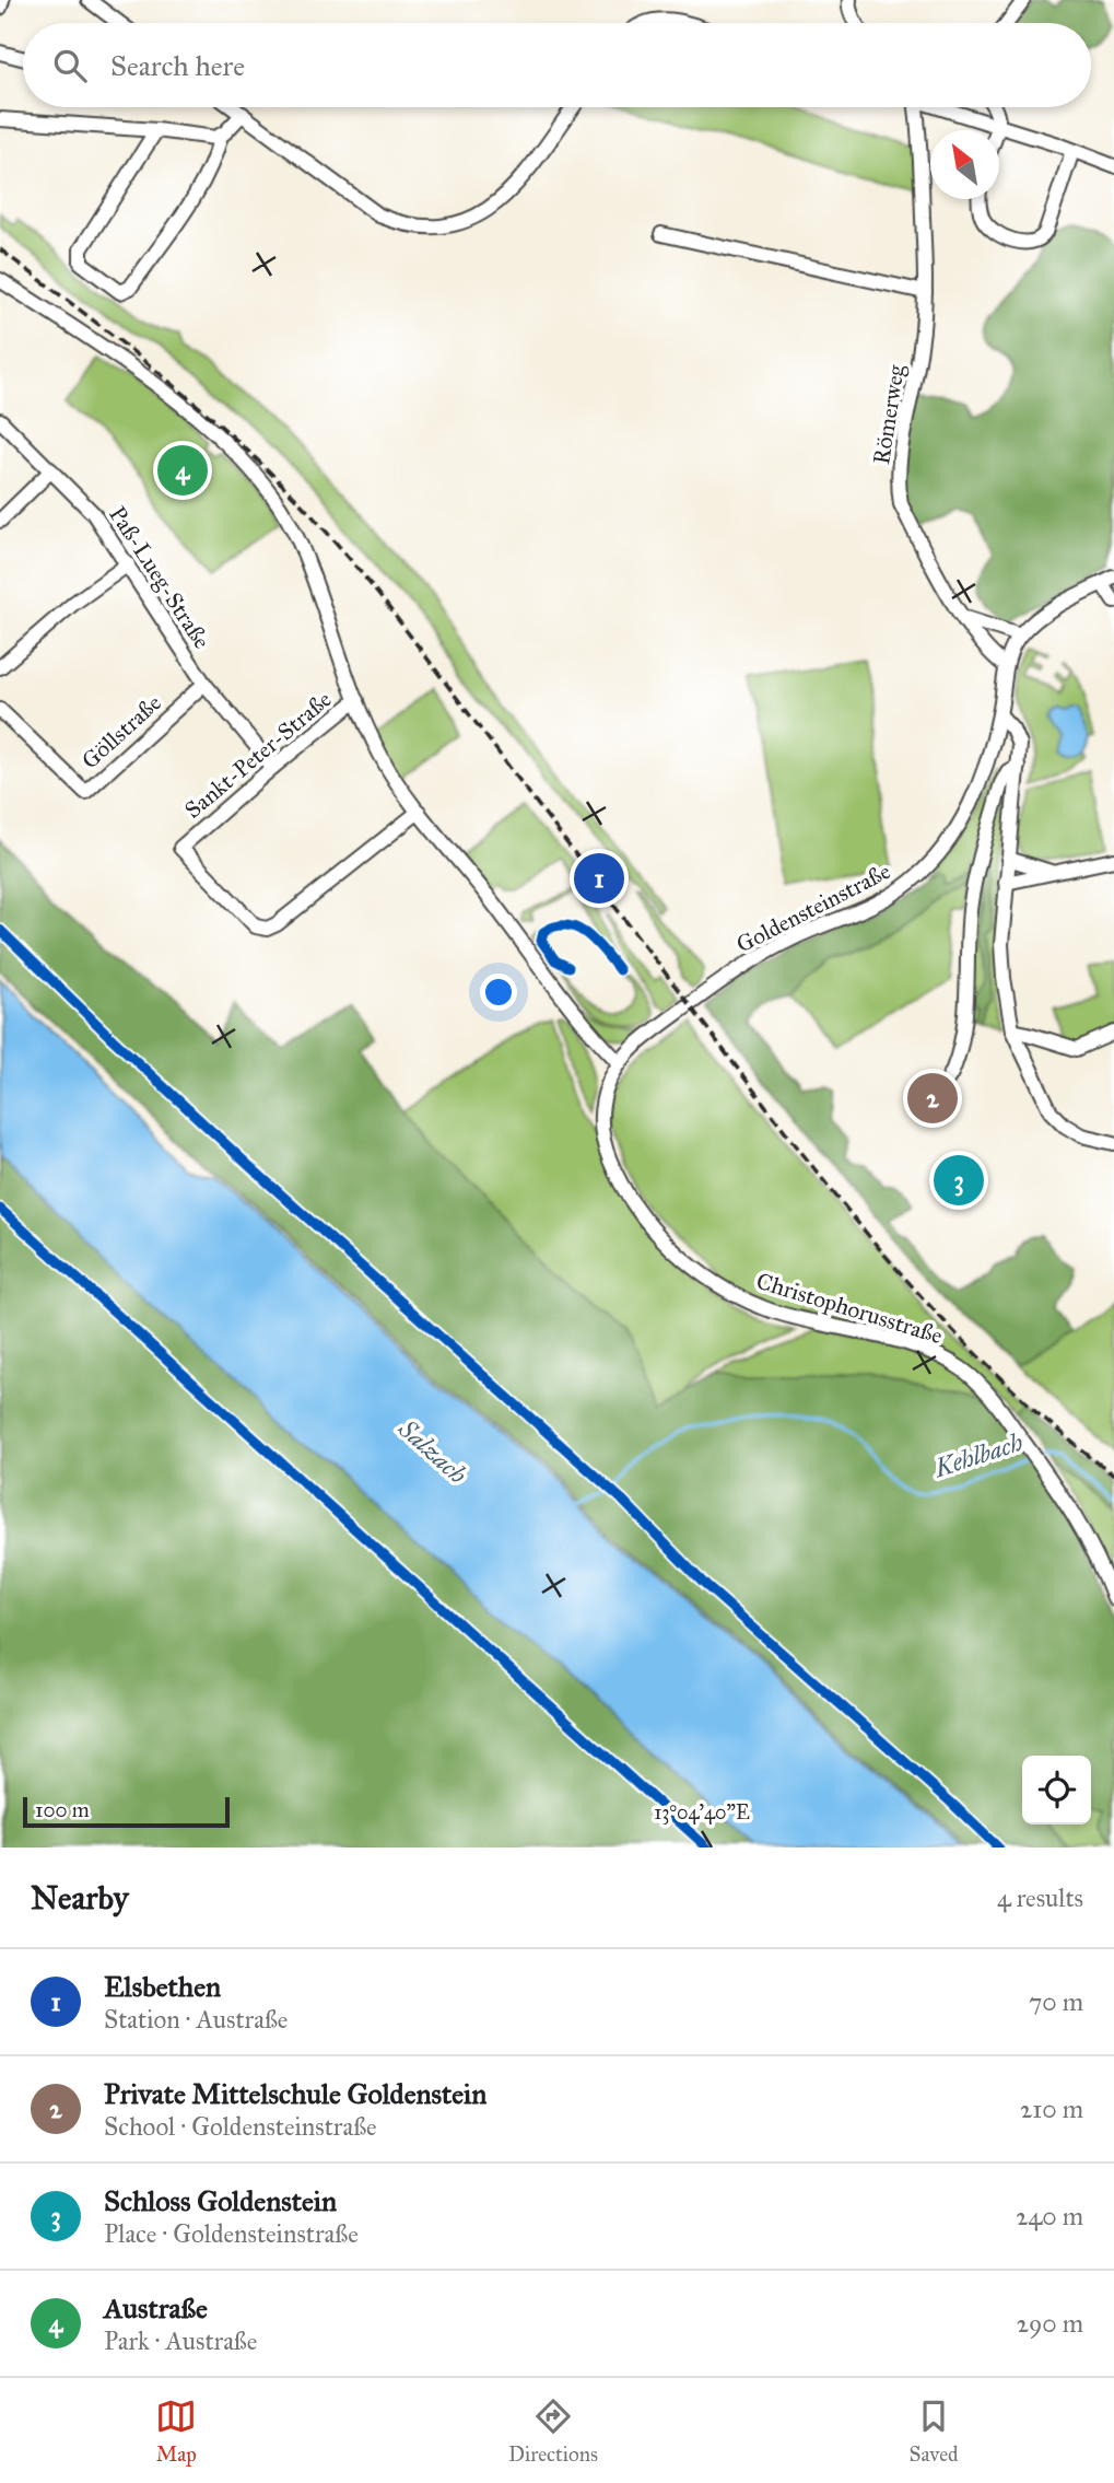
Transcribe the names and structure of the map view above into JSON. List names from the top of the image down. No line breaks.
{"streets":{"street":["Römerweg","Paß-Lueg-Straße","Göllstraße","Sankt-Peter-Straße","Goldensteinstraße","Christophorusstraße"]},"crossings":[["Römerweg","Goldensteinstraße"],["Paß-Lueg-Straße","Göllstraße"],["Paß-Lueg-Straße","Sankt-Peter-Straße"],["Goldensteinstraße","Christophorusstraße"]],"water":["Salzach","Kehlbach"],"scale_bar":"100 m","north":"top left","page":{"search":"Search here","pins":["4","1","2","3"],"scale":"100 m","heading":["Nearby","4 results"],"list":[{"mark":"1","name":"Elsbethen","note":"Station · Austraße","value":"70 m"},{"mark":"2","name":"Private Mittelschule Goldenstein","note":"School · Goldensteinstraße","value":"210 m"},{"mark":"3","name":"Schloss Goldenstein","note":"Place · Goldensteinstraße","value":"240 m"},{"mark":"4","name":"Austraße","note":"Park · Austraße","value":"290 m"}],"nav":["Map","Directions","Saved"]},"coordinates":["13°04'40\"E"]}
